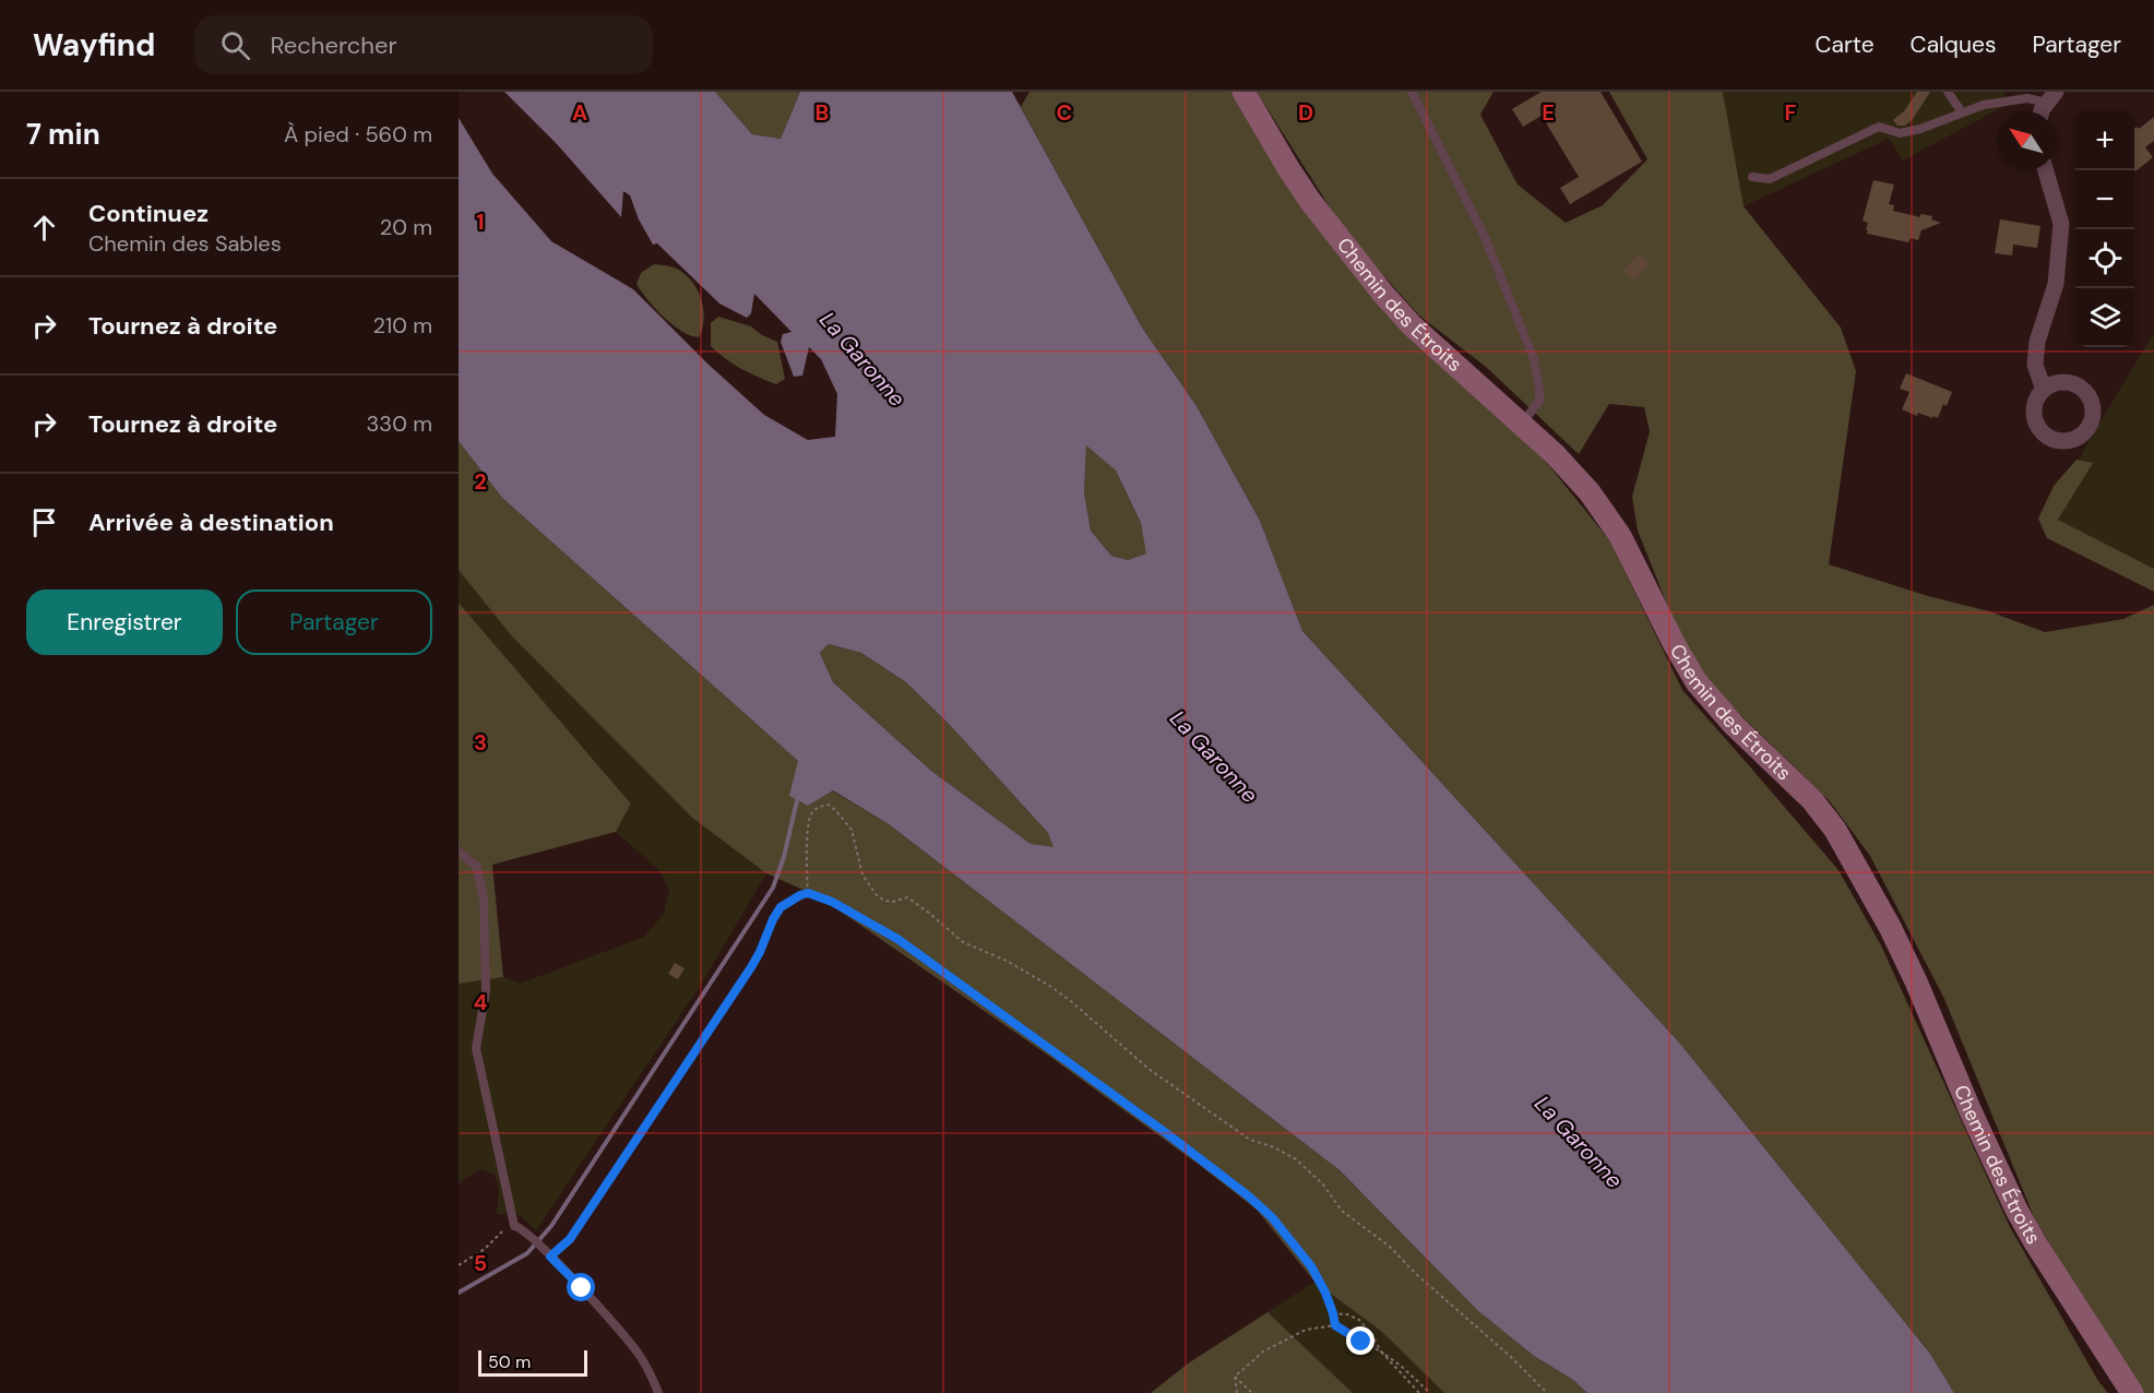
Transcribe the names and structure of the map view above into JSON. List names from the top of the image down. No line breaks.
{"streets":{"main road":["Chemin des Étroits"]},"water":["La Garonne"],"scale_bar":"50 m","north":"top left","page":{"header":"Wayfind","search":"Rechercher","nav":["Carte","Calques","Partager"],"heading":["7 min","À pied · 560 m"],"map_buttons":["+","−"],"list":[["Continuez","Chemin des Sables","20 m"],["Tournez à droite","210 m"],["Tournez à droite","330 m"],"Arrivée à destination"],"buttons":["Enregistrer","Partager"],"scale":"50 m"},"grid":{"columns":["A","B","C","D","E","F"],"rows":["1","2","3","4","5"]}}
